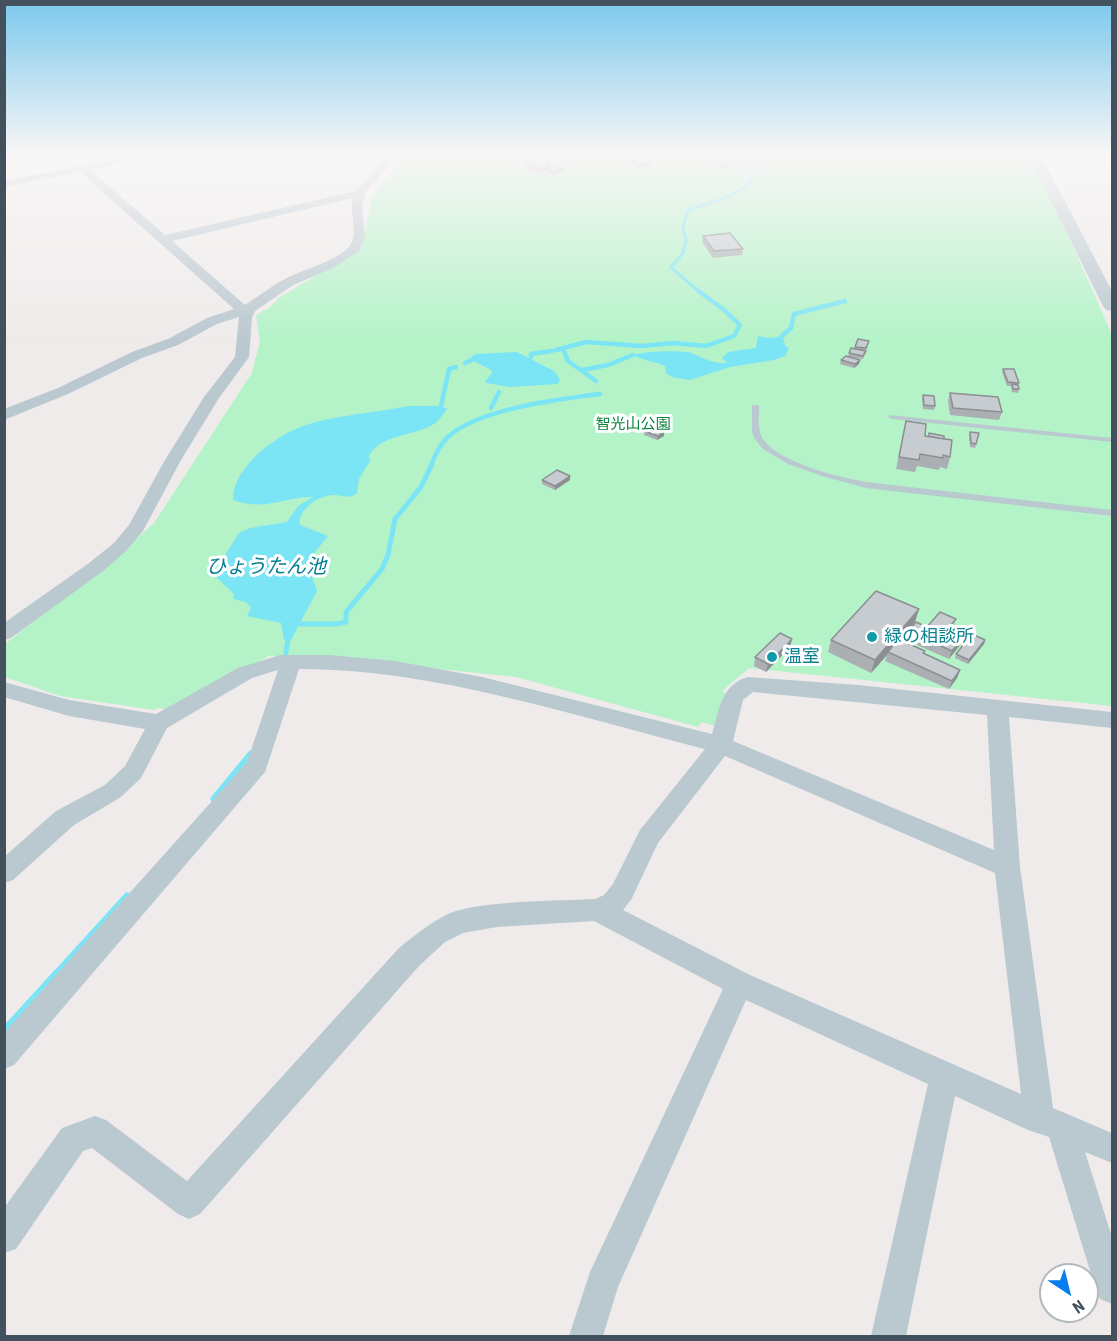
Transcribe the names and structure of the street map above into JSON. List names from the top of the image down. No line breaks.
{"water":["ひょうたん池"],"parks":["智光山公園"],"places":["緑の相談所","温室"],"north":"bottom right"}
